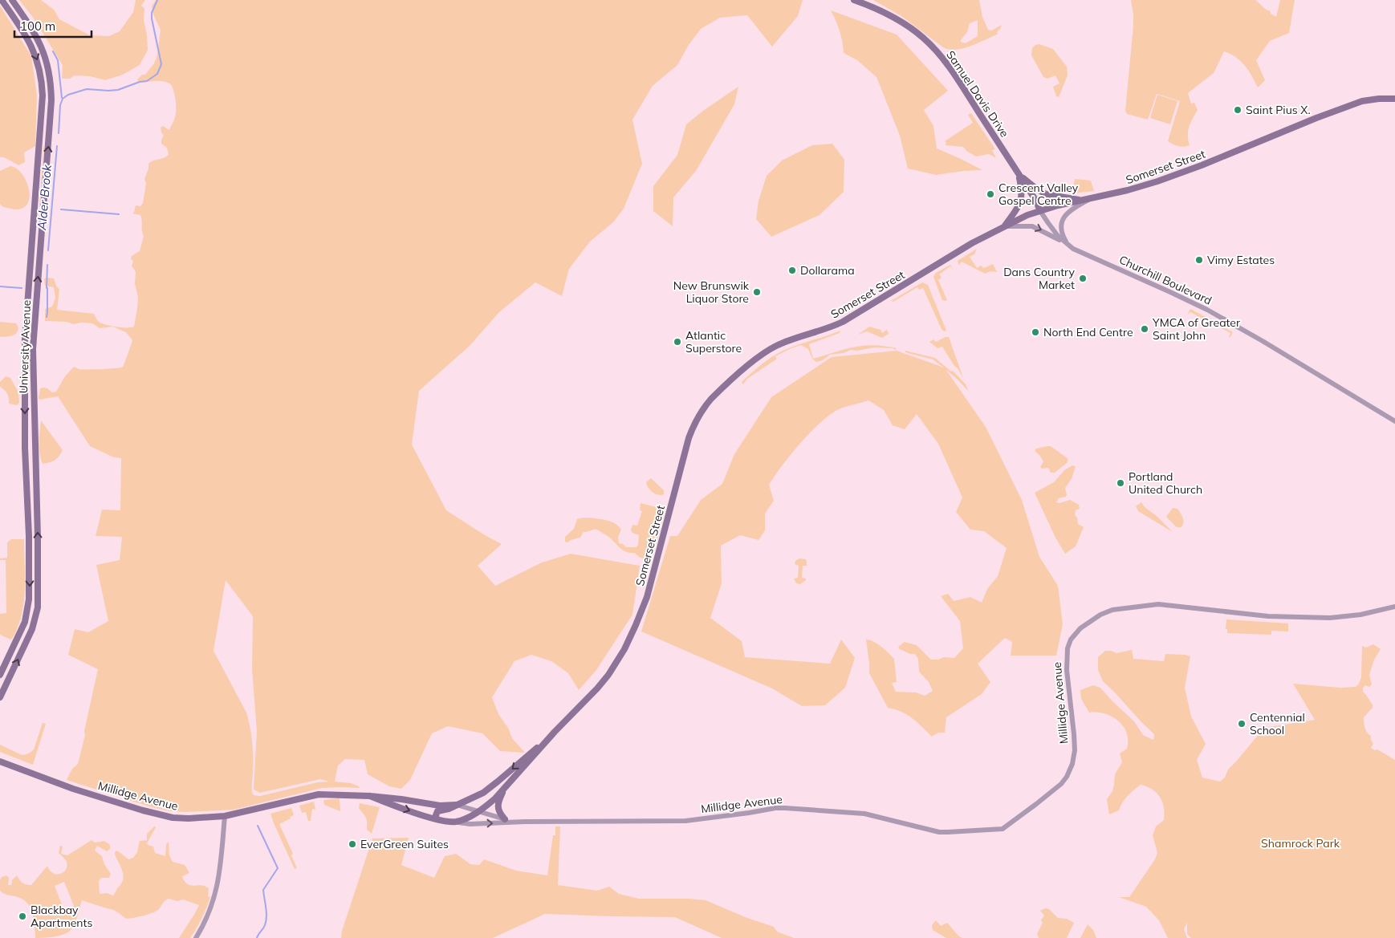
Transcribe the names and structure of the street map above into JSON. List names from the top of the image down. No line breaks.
{"streets":{"main road":["Samuel Davis Drive","Somerset Street","University Avenue","Millidge Avenue"],"street":["Churchill Boulevard"]},"crossings":[["Samuel Davis Drive","Somerset Street"],["Samuel Davis Drive","Churchill Boulevard"],["Somerset Street","Churchill Boulevard"],["Somerset Street","Millidge Avenue"]],"water":["Alder Brook"],"parks":["Shamrock Park"],"places":["Saint Pius X.","Crescent Valley Gospel Centre","Vimy Estates","Dollarama","Dans Country Market","New Brunswik Liquor Store","YMCA of Greater Saint John","North End Centre","Atlantic Superstore","Portland United Church","Centennial School","EverGreen Suites","Blackbay Apartments"],"scale_bar":"100 m"}
